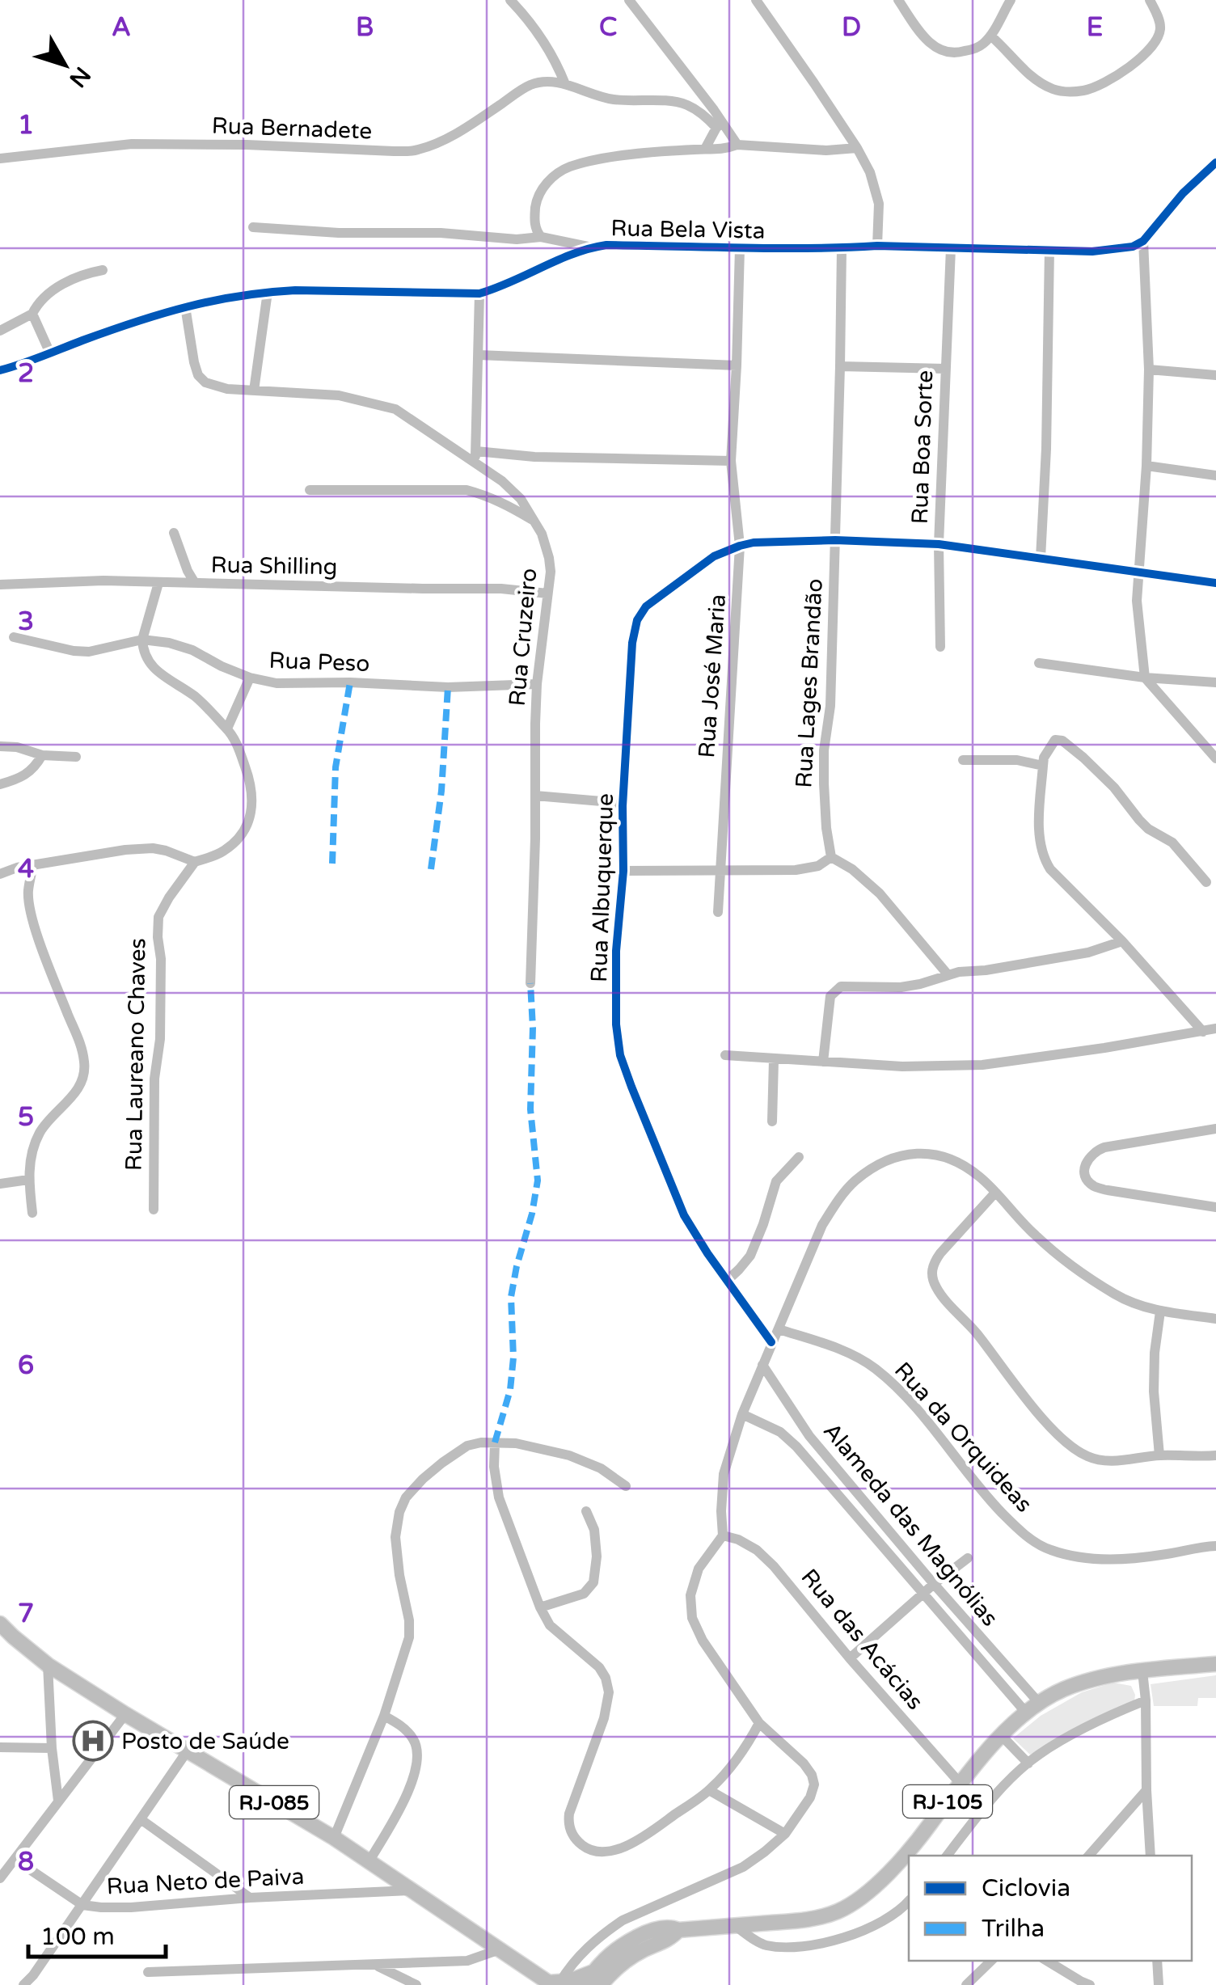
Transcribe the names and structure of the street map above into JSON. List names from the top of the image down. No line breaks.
{"streets":{"main road":["RJ-105","RJ-085"],"street":["Rua Bernadete","Rua Bela Vista","Rua Boa Sorte","Rua Shilling","Rua Cruzeiro","Rua Peso","Rua José Maria","Rua Lages Brandão","Rua Albuquerque","Rua Laureano Chaves","Rua da Orquideas","Alameda das Magnólias","Rua das Acácias","Rua Neto de Paiva"]},"crossings":[["Rua Bela Vista","Rua Boa Sorte"],["Rua Bela Vista","Rua Cruzeiro"],["Rua Bela Vista","Rua José Maria"],["Rua Bela Vista","Rua Lages Brandão"],["Rua Boa Sorte","Rua Albuquerque"],["Rua Shilling","Rua Cruzeiro"],["Rua Cruzeiro","Rua Peso"],["Rua José Maria","Rua Albuquerque"],["Rua Lages Brandão","Rua Albuquerque"],["Alameda das Magnólias","RJ-105"],["Rua das Acácias","RJ-105"],["RJ-085","Rua Neto de Paiva"]],"places":{"hospital":["Posto de Saúde"]},"legend":["Ciclovia","Trilha"],"scale_bar":"100 m","north":"bottom right","grid":{"columns":["A","B","C","D","E"],"rows":["1","2","3","4","5","6","7","8"]}}
